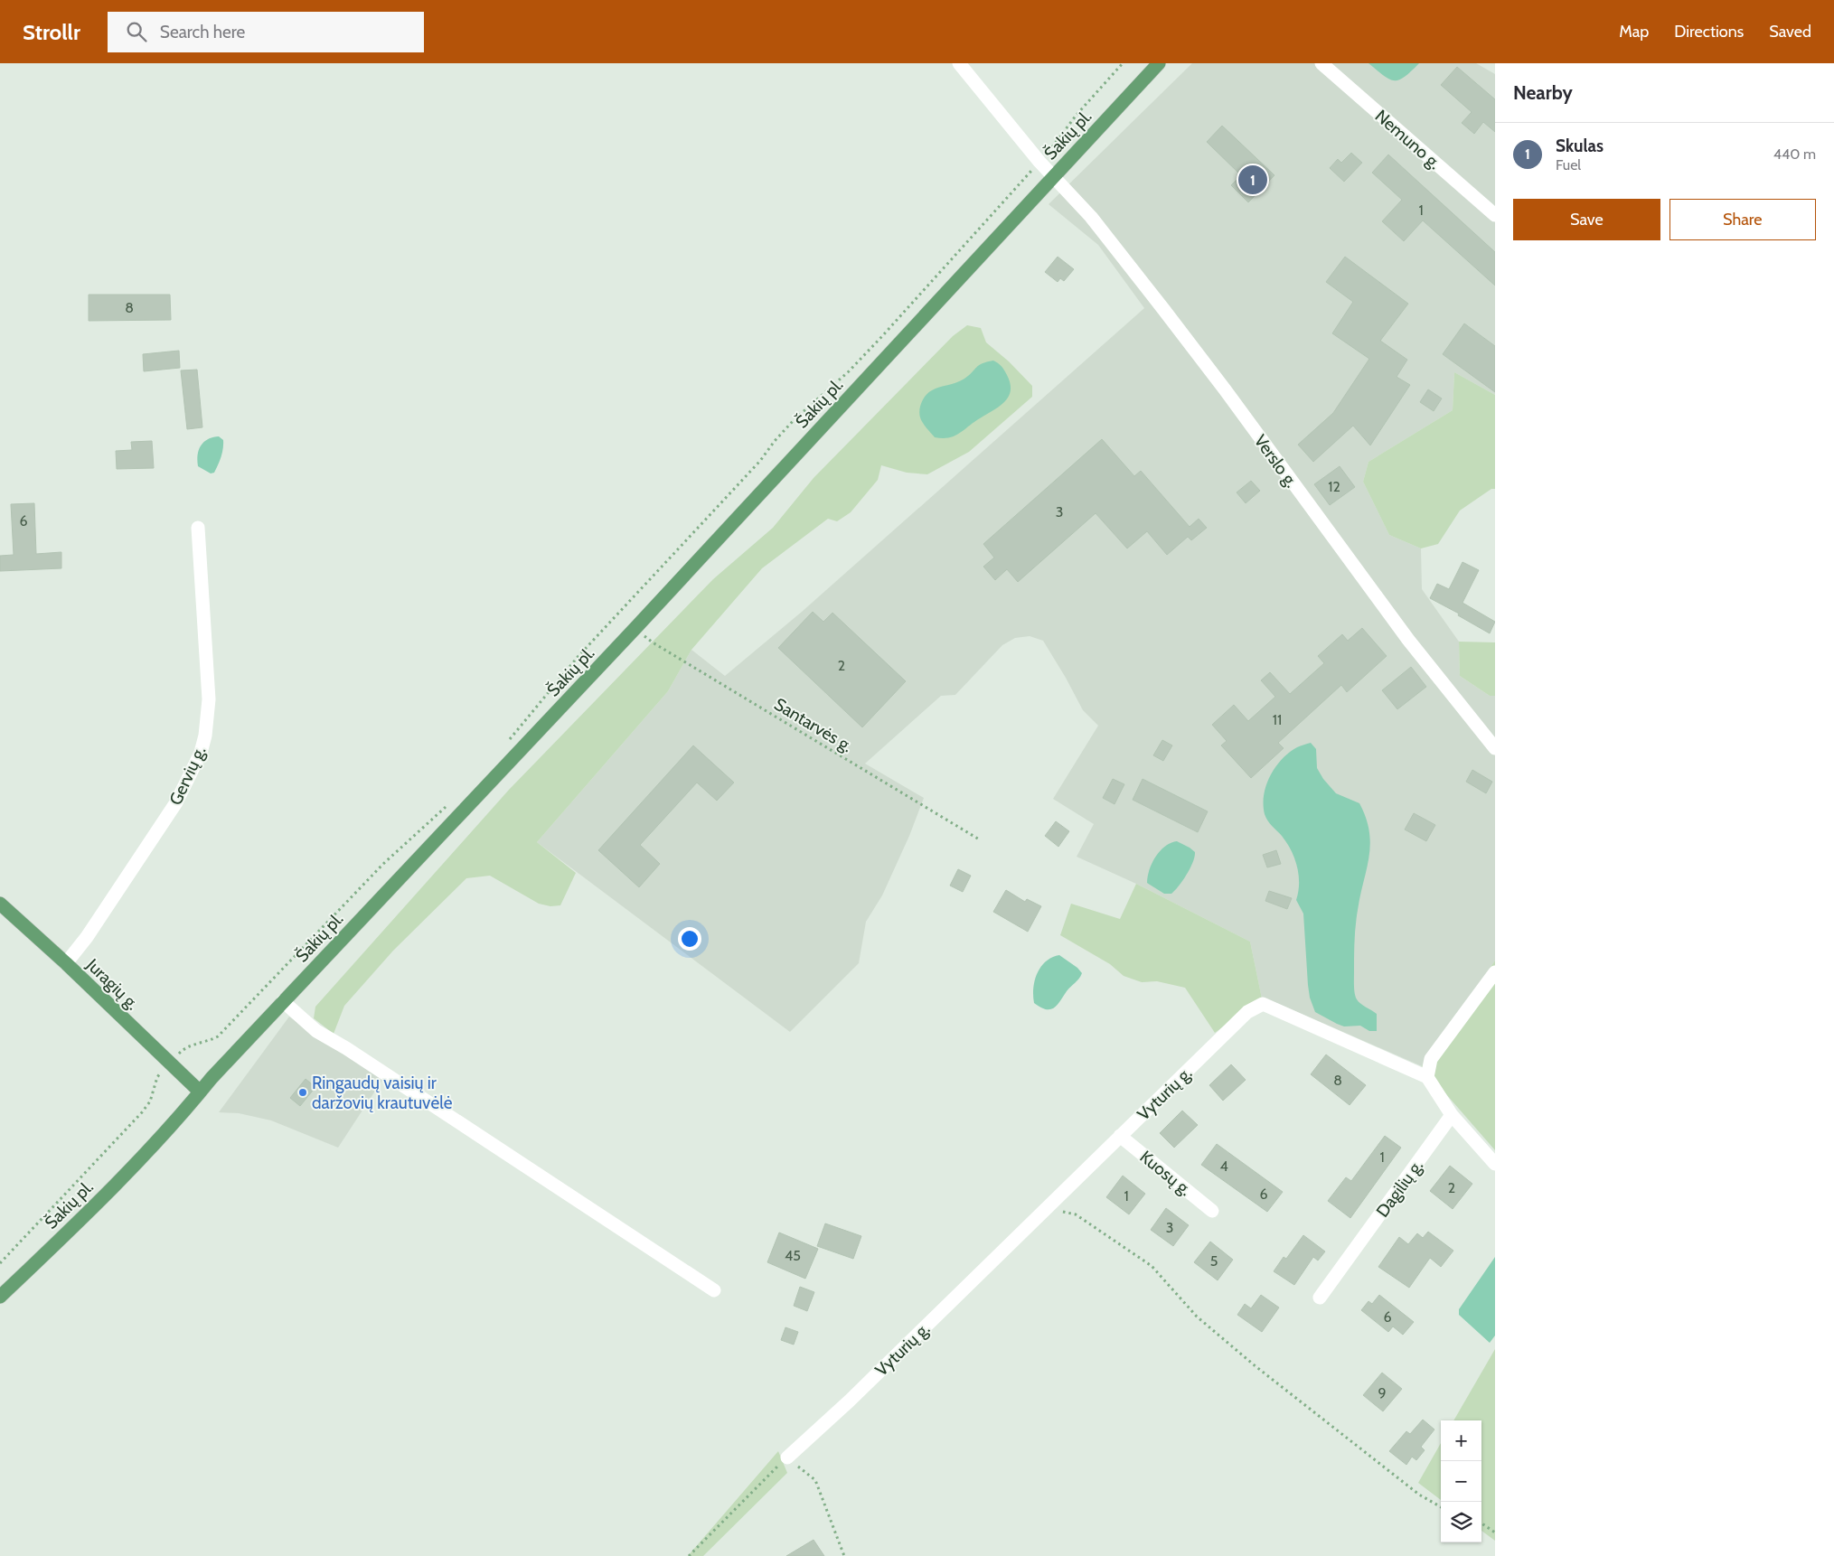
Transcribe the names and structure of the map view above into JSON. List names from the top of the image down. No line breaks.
{"streets":{"main road":["Šakių pl.","Juragių g."],"street":["Nemuno g.","Verslo g.","Gervių g.","Vyturių g.","Kuosų g.","Dagilių g."],"path":["Santarvės g."]},"crossings":[["Šakių pl.","Verslo g."],["Šakių pl.","Santarvės g."],["Šakių pl.","Juragių g."],["Gervių g.","Juragių g."],["Vyturių g.","Kuosų g."]],"places":["Ringaudų vaisių ir daržovių krautuvėlė"],"house_numbers":["1","8","12","3","6","2","11","8","1","4","2","6","1","3","45","5","6","9"],"page":{"header":"Strollr","search":"Search here","nav":["Map","Directions","Saved"],"heading":"Nearby","list":[{"mark":"1","name":"Skulas","note":"Fuel","value":"440 m"}],"pins":"1","buttons":["Save","Share"],"map_buttons":["+","−"]}}
